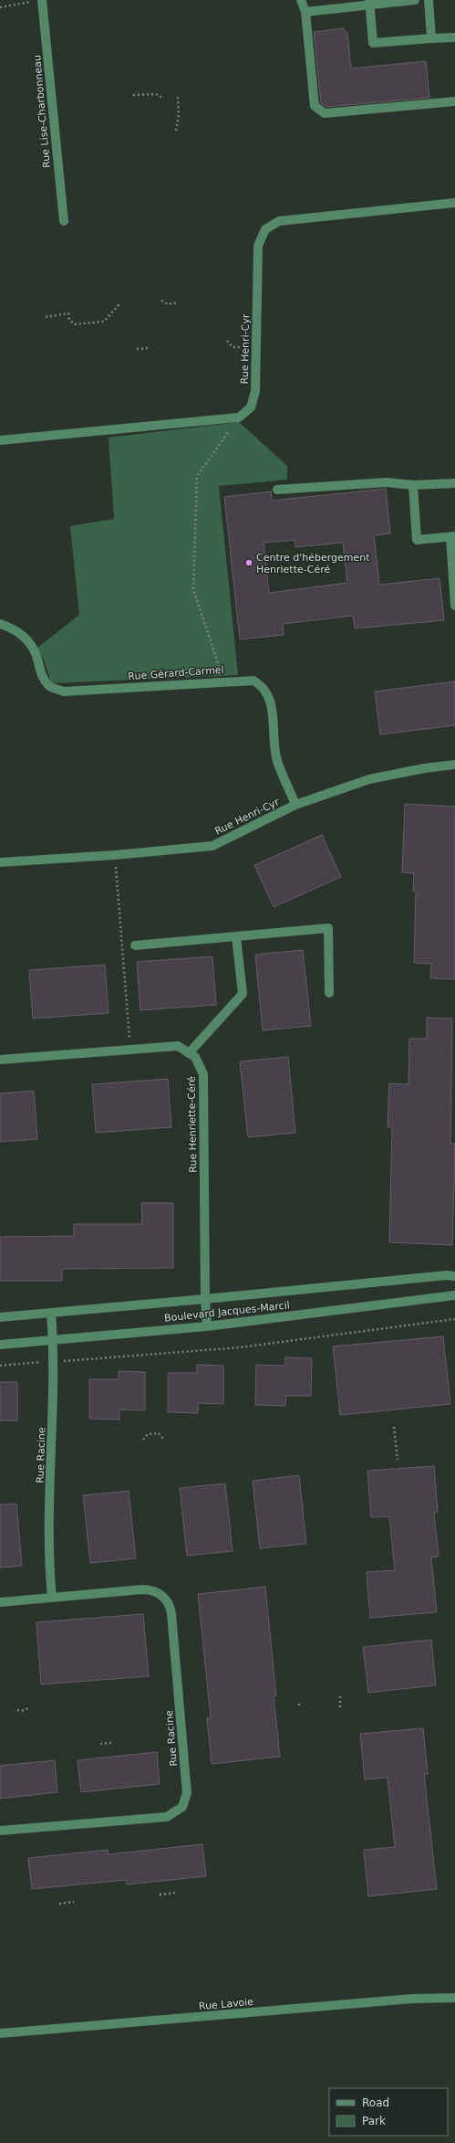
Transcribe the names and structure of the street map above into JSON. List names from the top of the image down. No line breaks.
{"streets":{"street":["Rue Lise-Charbonneau","Rue Henri-Cyr","Rue Gérard-Carmel","Rue Henriette-Céré","Boulevard Jacques-Marcil","Rue Racine","Rue Lavoie"]},"crossings":[["Rue Henri-Cyr","Rue Gérard-Carmel"],["Rue Henriette-Céré","Boulevard Jacques-Marcil"],["Boulevard Jacques-Marcil","Rue Racine"]],"places":["Centre d'hébergement Henriette-Céré"],"legend":["Road","Park"]}
